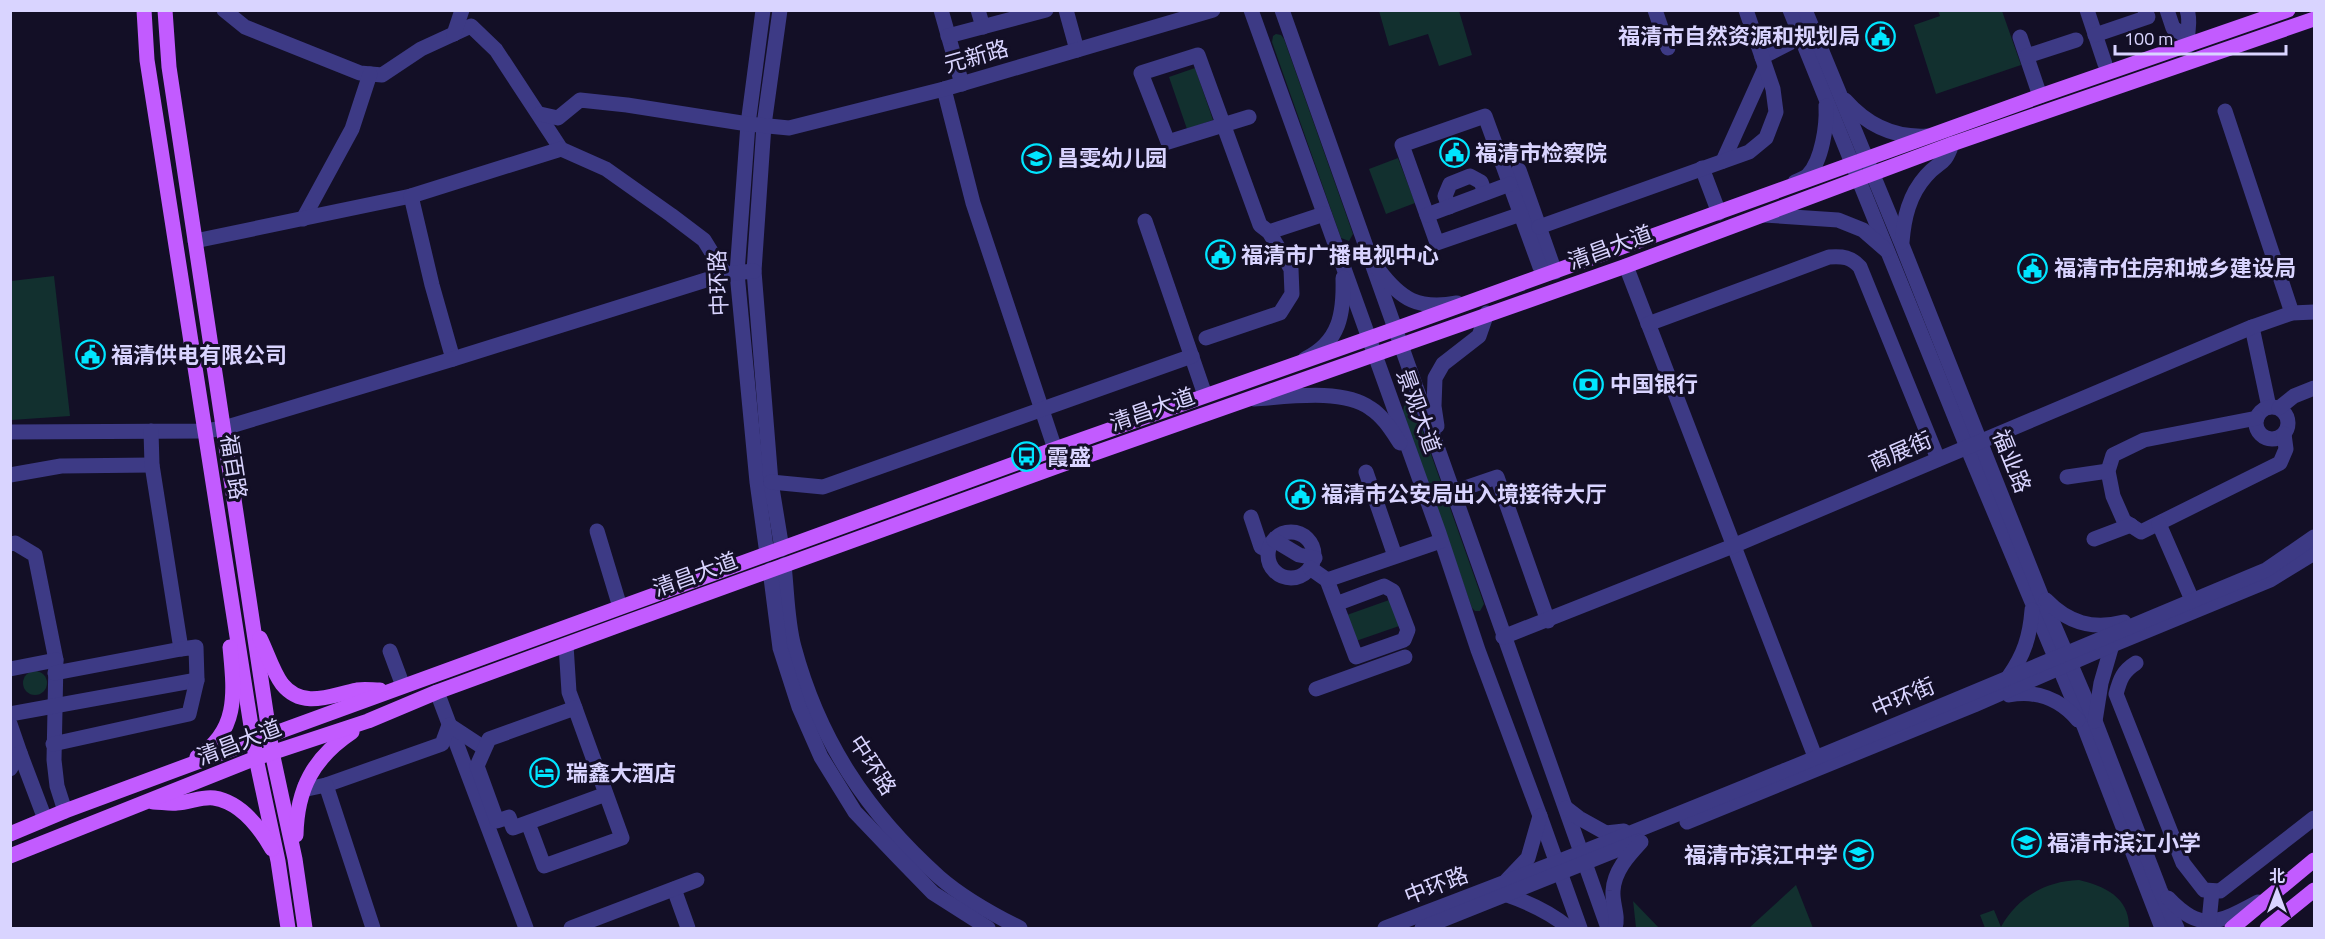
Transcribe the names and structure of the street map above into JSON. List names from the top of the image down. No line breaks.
{"streets":{"main road":["清昌大道","福百路"],"street":["元新路","中环路","景观大道","商展街","福业路","中环街"]},"crossings":[["元新路","中环路"],["清昌大道","中环路"],["清昌大道","景观大道"],["清昌大道","福业路"],["清昌大道","福百路"],["中环路","中环街"],["景观大道","商展街"],["景观大道","中环街"],["商展街","福业路"],["福业路","中环街"]],"places":{"public building":["福清市自然资源和规划局","福清市检察院","福清市广播电视中心","福清市住房和城乡建设局","福清供电有限公司","福清市公安局出入境接待大厅"],"school or university":["昌雯幼儿园","福清市滨江小学","福清市滨江中学"],"bank":["中国银行"],"bus stop":["霞盛"],"hotel":["瑞鑫大酒店"]},"scale_bar":"100 m","north":"top"}
